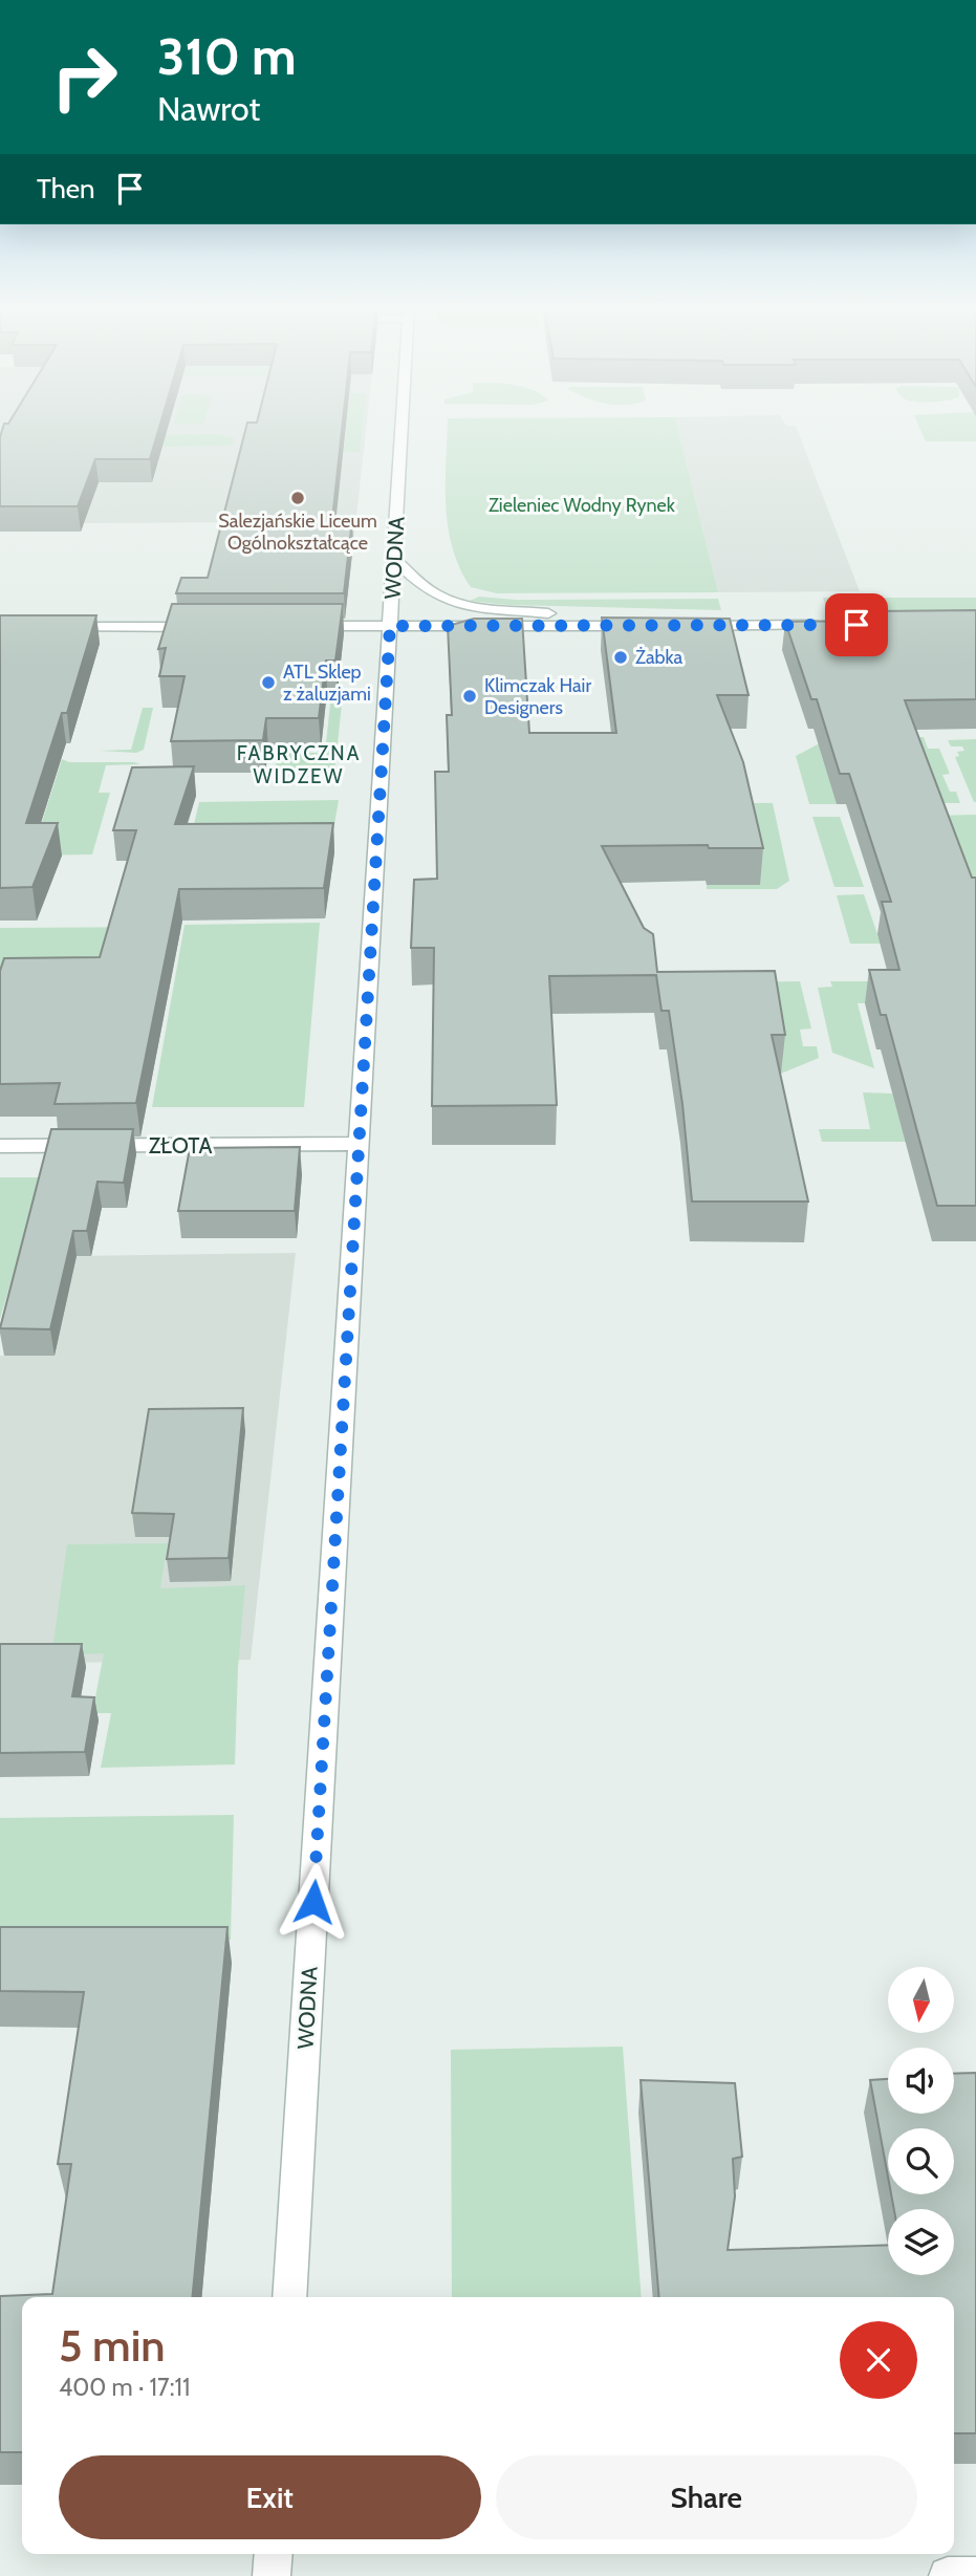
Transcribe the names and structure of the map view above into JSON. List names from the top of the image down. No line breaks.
{"streets":{"street":["WODNA","ZŁOTA"]},"crossings":[["WODNA","ZŁOTA"]],"districts":["FABRYCZNA WIDZEW"],"parks":["Zieleniec Wodny Rynek"],"places":["Salezjańskie Liceum Ogólnokształcące","Żabka","ATL Sklep z żaluzjami","Klimczak Hair Designers"],"north":"bottom","page":{"turn":["310 m","Nawrot"],"then":"Then","heading":["5 min","400 m · 17:11"],"buttons":["Exit","Share"]}}
